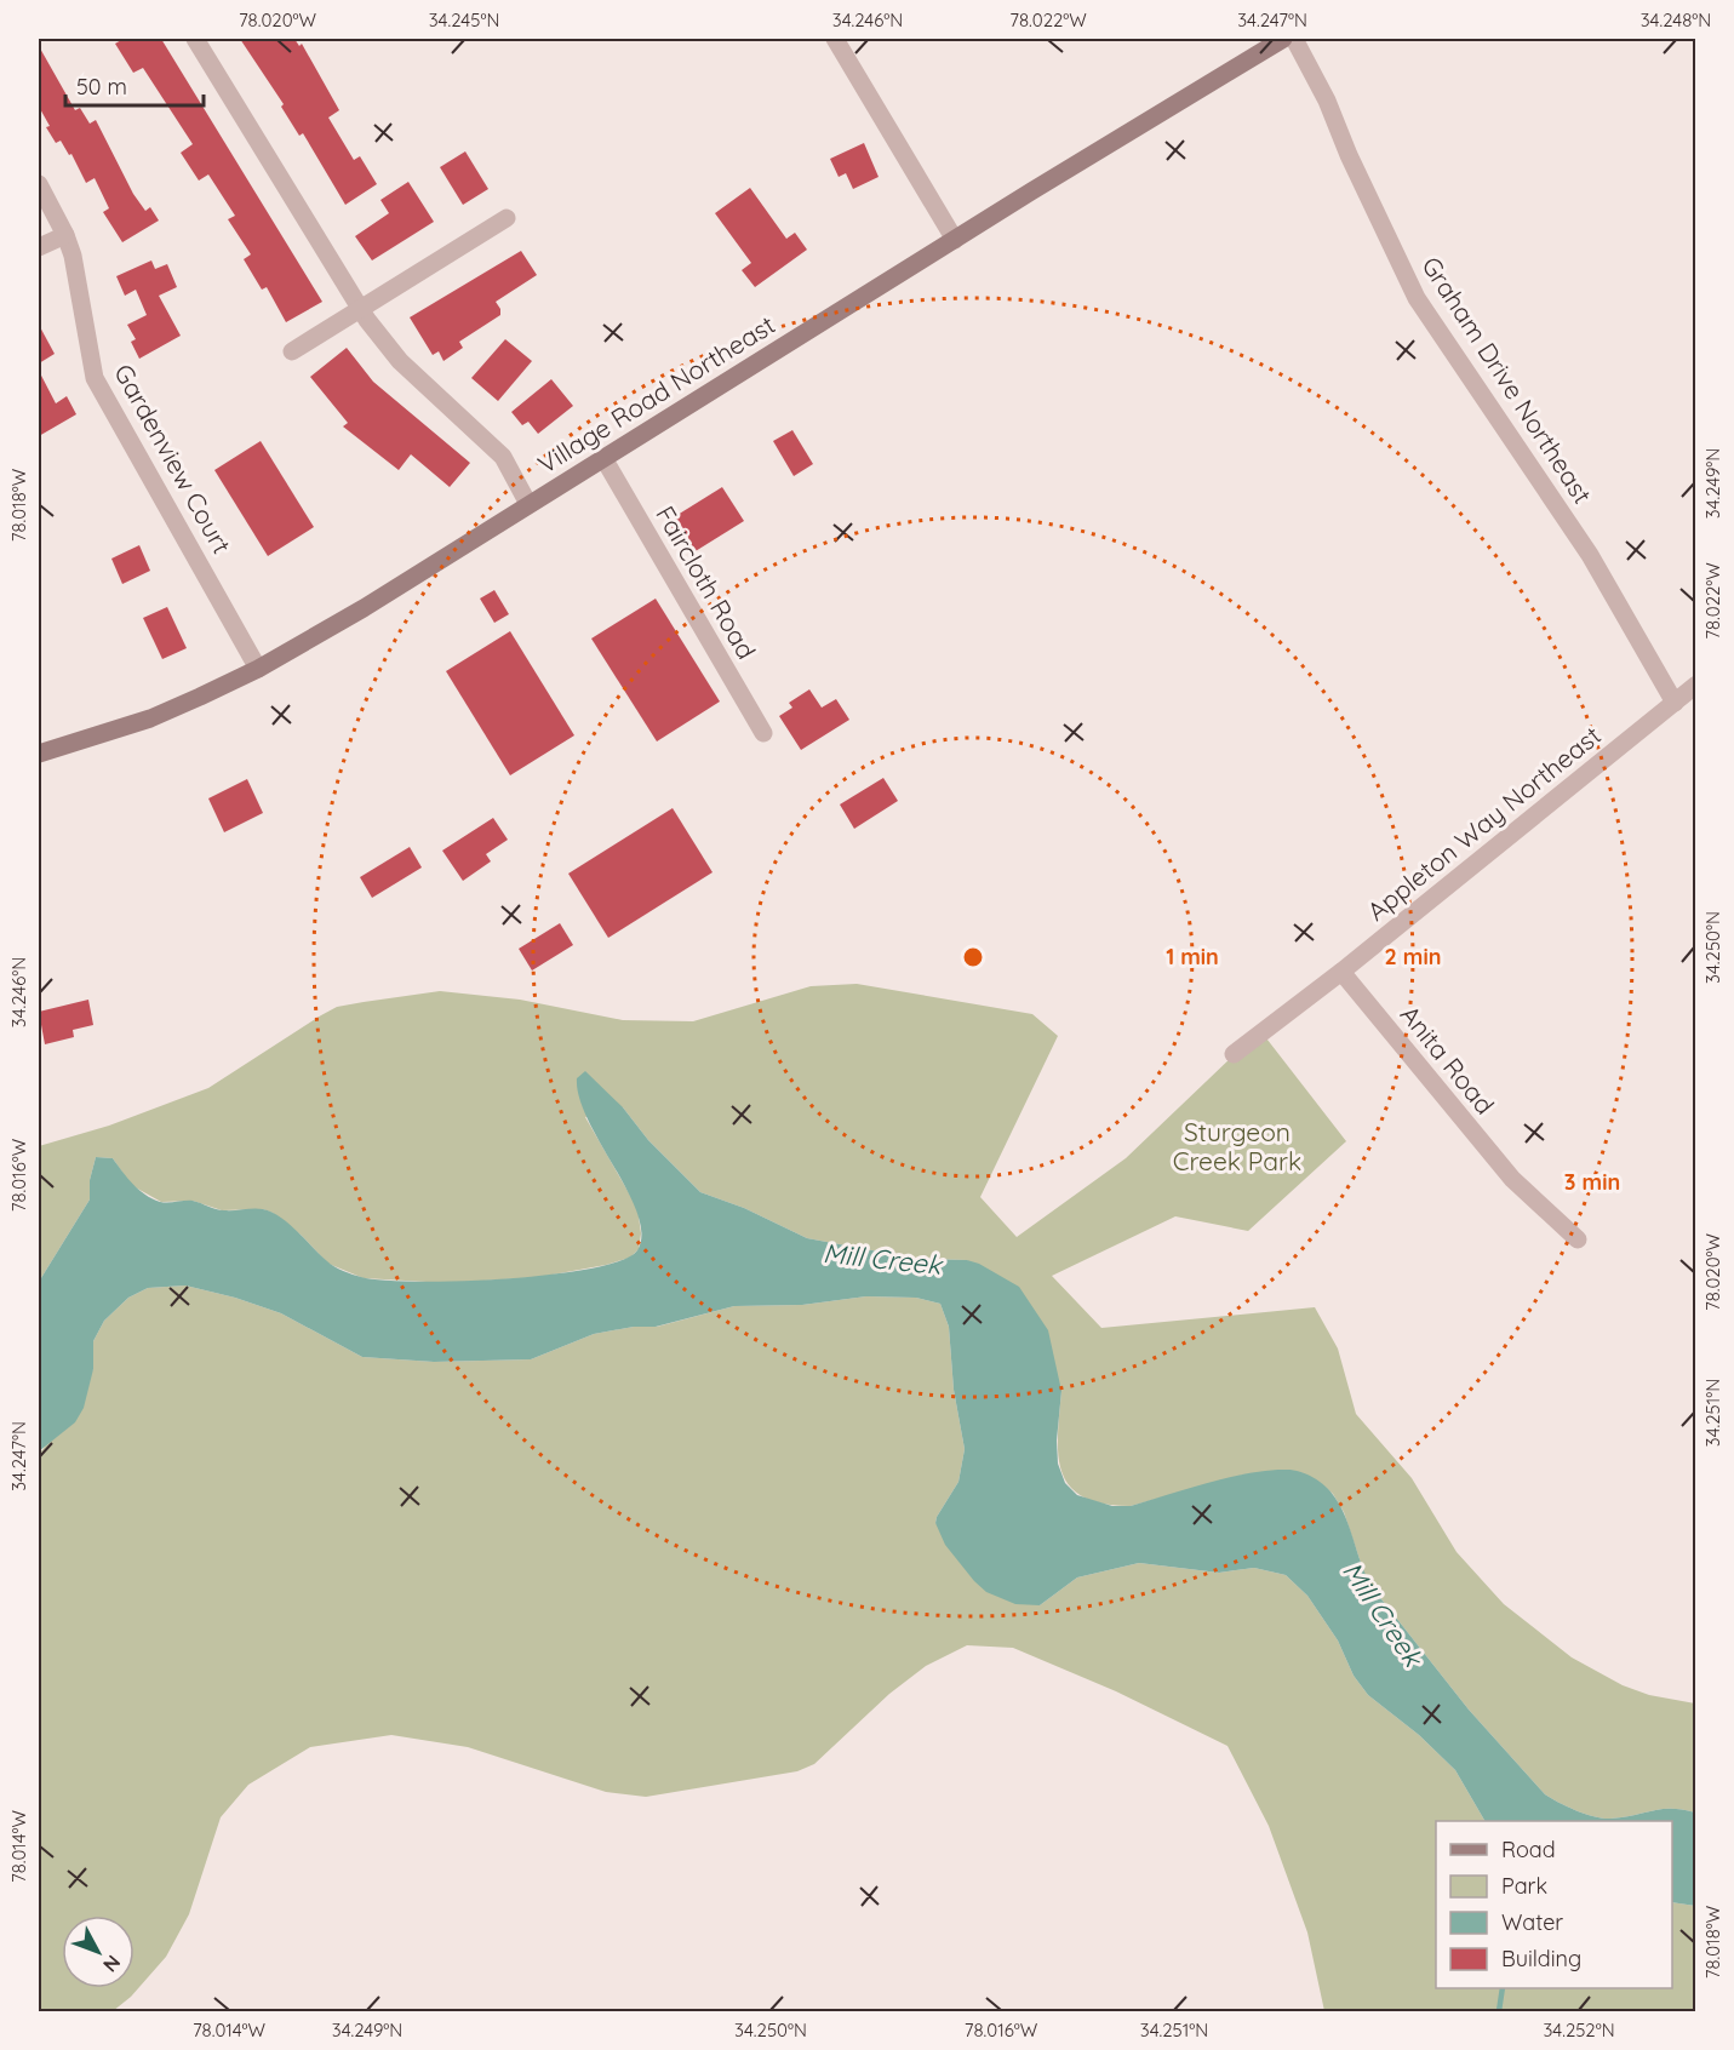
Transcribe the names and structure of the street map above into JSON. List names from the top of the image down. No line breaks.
{"streets":{"main road":["Village Road Northeast"],"street":["Graham Drive Northeast","Gardenview Court","Faircloth Road","Appleton Way Northeast","Anita Road"]},"crossings":[["Graham Drive Northeast","Appleton Way Northeast"],["Village Road Northeast","Gardenview Court"],["Village Road Northeast","Faircloth Road"],["Appleton Way Northeast","Anita Road"]],"water":["Mill Creek"],"parks":["Sturgeon Creek Park"],"legend":["Road","Park","Water","Building"],"scale_bar":"50 m","north":"bottom right","coordinates":["78.020°W","34.245°N","34.246°N","78.022°W","34.247°N","34.248°N","34.249°N","78.018°W","34.250°N","78.016°W","34.251°N","78.014°W","34.252°N"],"rings":["1 min","2 min","3 min"]}
